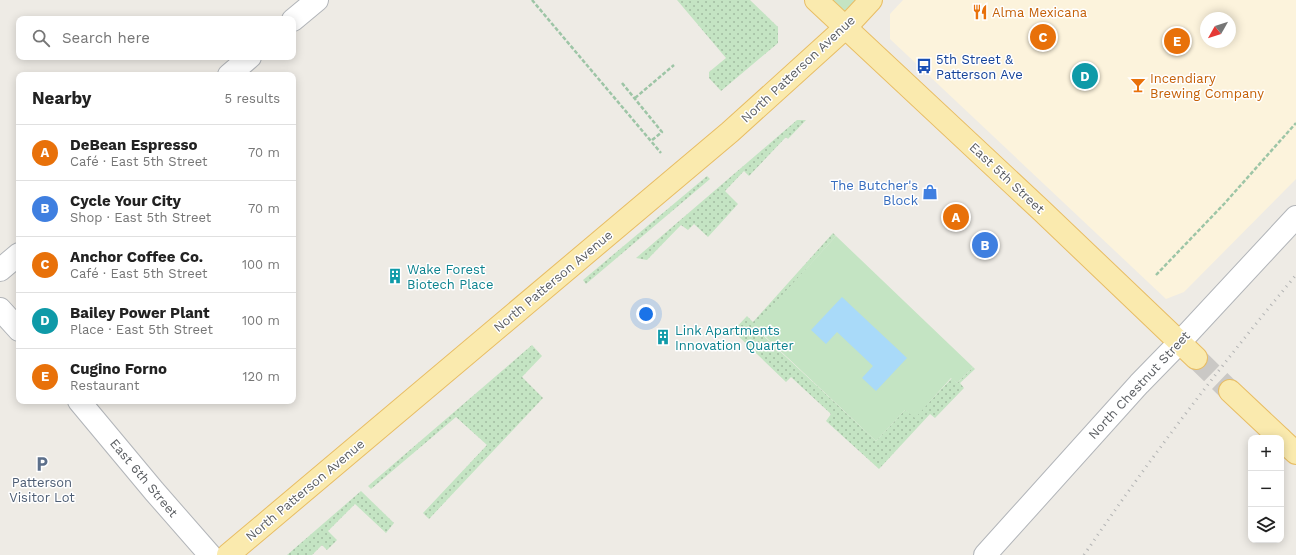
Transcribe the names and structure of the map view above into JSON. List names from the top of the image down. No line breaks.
{"streets":{"main road":["North Patterson Avenue","East 5th Street"],"street":["North Chestnut Street","East 6th Street"]},"crossings":[["North Patterson Avenue","East 5th Street"],["East 5th Street","North Chestnut Street"]],"places":{"restaurant":["Alma Mexicana"],"bus stop":["5th Street & Patterson Ave"],"bar":["Incendiary Brewing Company"],"shop":["The Butcher's Block"],"building":["Wake Forest Biotech Place","Link Apartments Innovation Quarter"],"parking":["Patterson Visitor Lot"]},"north":"bottom left","page":{"search":"Search here","pins":["C","E","D","A","B"],"heading":["Nearby","5 results"],"list":[{"mark":"A","name":"DeBean Espresso","note":"Café · East 5th Street","value":"70 m"},{"mark":"B","name":"Cycle Your City","note":"Shop · East 5th Street","value":"70 m"},{"mark":"C","name":"Anchor Coffee Co.","note":"Café · East 5th Street","value":"100 m"},{"mark":"D","name":"Bailey Power Plant","note":"Place · East 5th Street","value":"100 m"},{"mark":"E","name":"Cugino Forno","note":"Restaurant","value":"120 m"}],"map_buttons":["+","−"]}}
